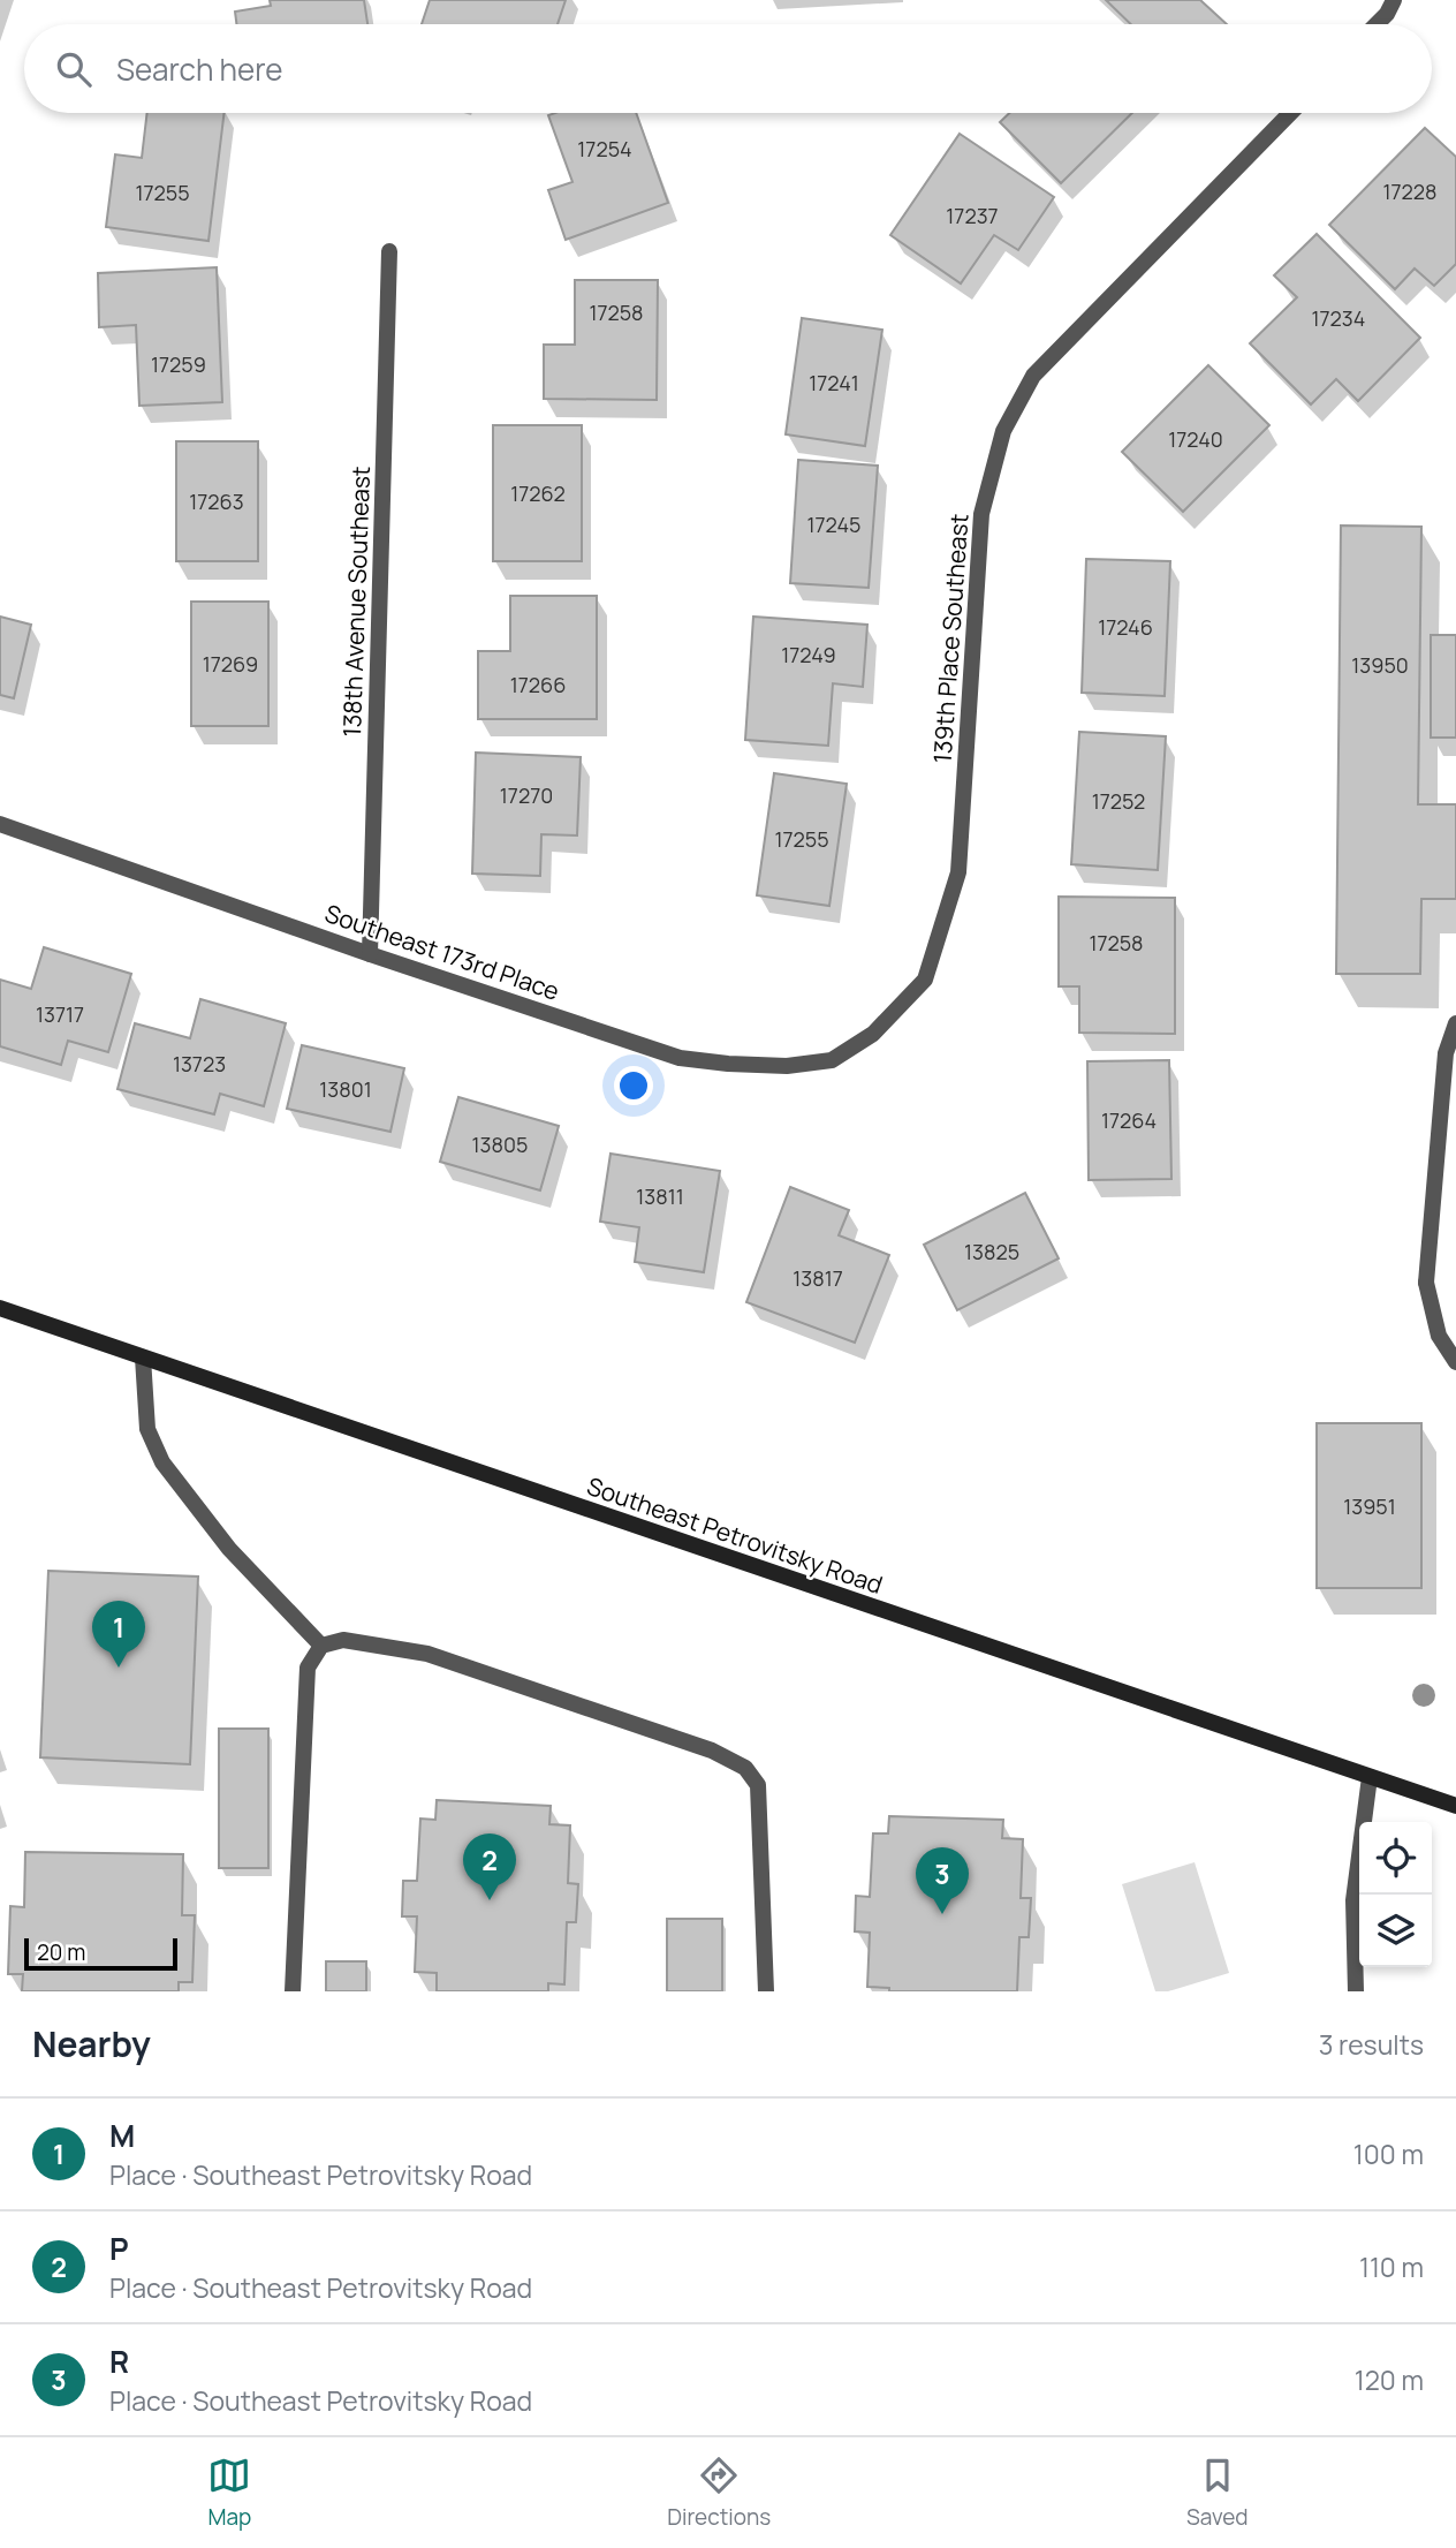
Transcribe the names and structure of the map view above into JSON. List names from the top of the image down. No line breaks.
{"streets":{"main road":["Southeast Petrovitsky Road"],"street":["138th Avenue Southeast","139th Place Southeast","Southeast 173rd Place"]},"crossings":[["138th Avenue Southeast","Southeast 173rd Place"],["139th Place Southeast","Southeast 173rd Place"]],"house_numbers":["17254","17228","17255","17237","17258","17234","17259","17241","17240","17262","17263","17245","17246","17249","17269","13950","17266","17270","17252","17255","17258","13717","13723","13801","17264","13805","13811","13825","13817","13951"],"scale_bar":"20 m","page":{"search":"Search here","pins":["1","2","3"],"scale":"20 m","heading":["Nearby","3 results"],"list":[{"mark":"1","name":"M","note":"Place · Southeast Petrovitsky Road","value":"100 m"},{"mark":"2","name":"P","note":"Place · Southeast Petrovitsky Road","value":"110 m"},{"mark":"3","name":"R","note":"Place · Southeast Petrovitsky Road","value":"120 m"}],"nav":["Map","Directions","Saved"]}}
